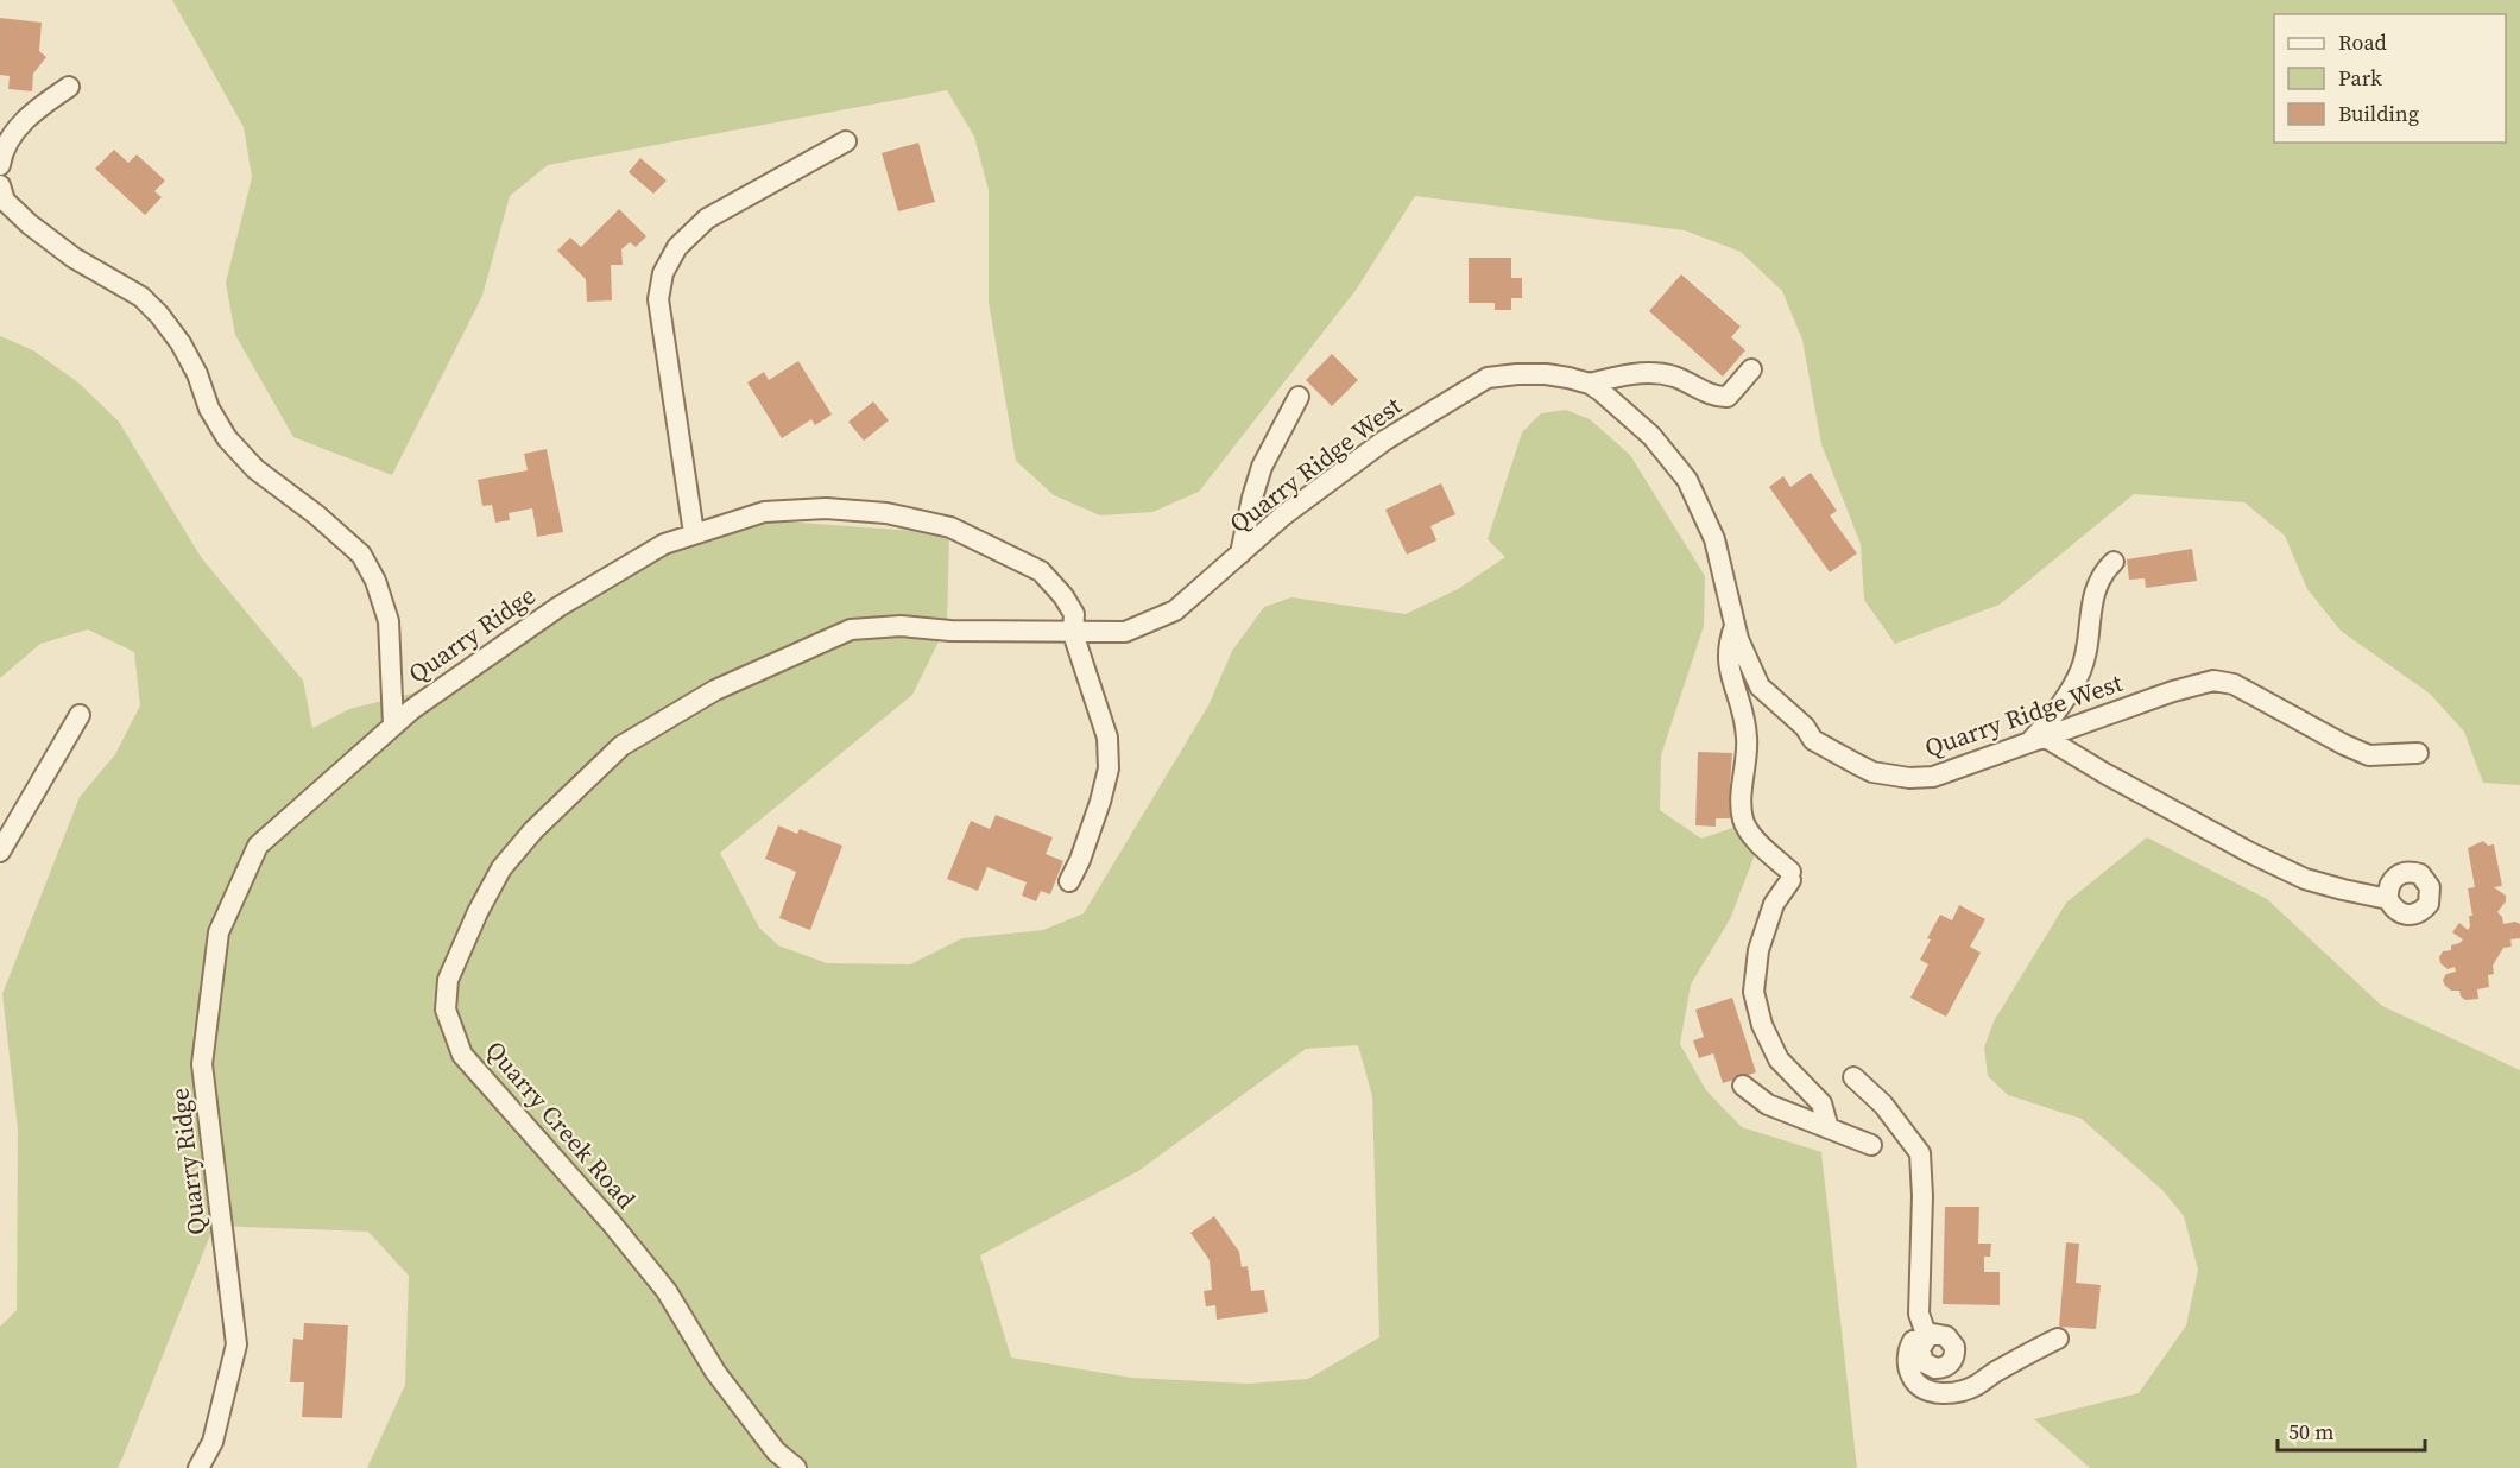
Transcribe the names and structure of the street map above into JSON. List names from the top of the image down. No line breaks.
{"streets":{"street":["Quarry Ridge West","Quarry Ridge","Quarry Creek Road"]},"crossings":[["Quarry Ridge West","Quarry Ridge"],["Quarry Ridge West","Quarry Creek Road"],["Quarry Ridge","Quarry Creek Road"]],"legend":["Road","Park","Building"],"scale_bar":"50 m"}
